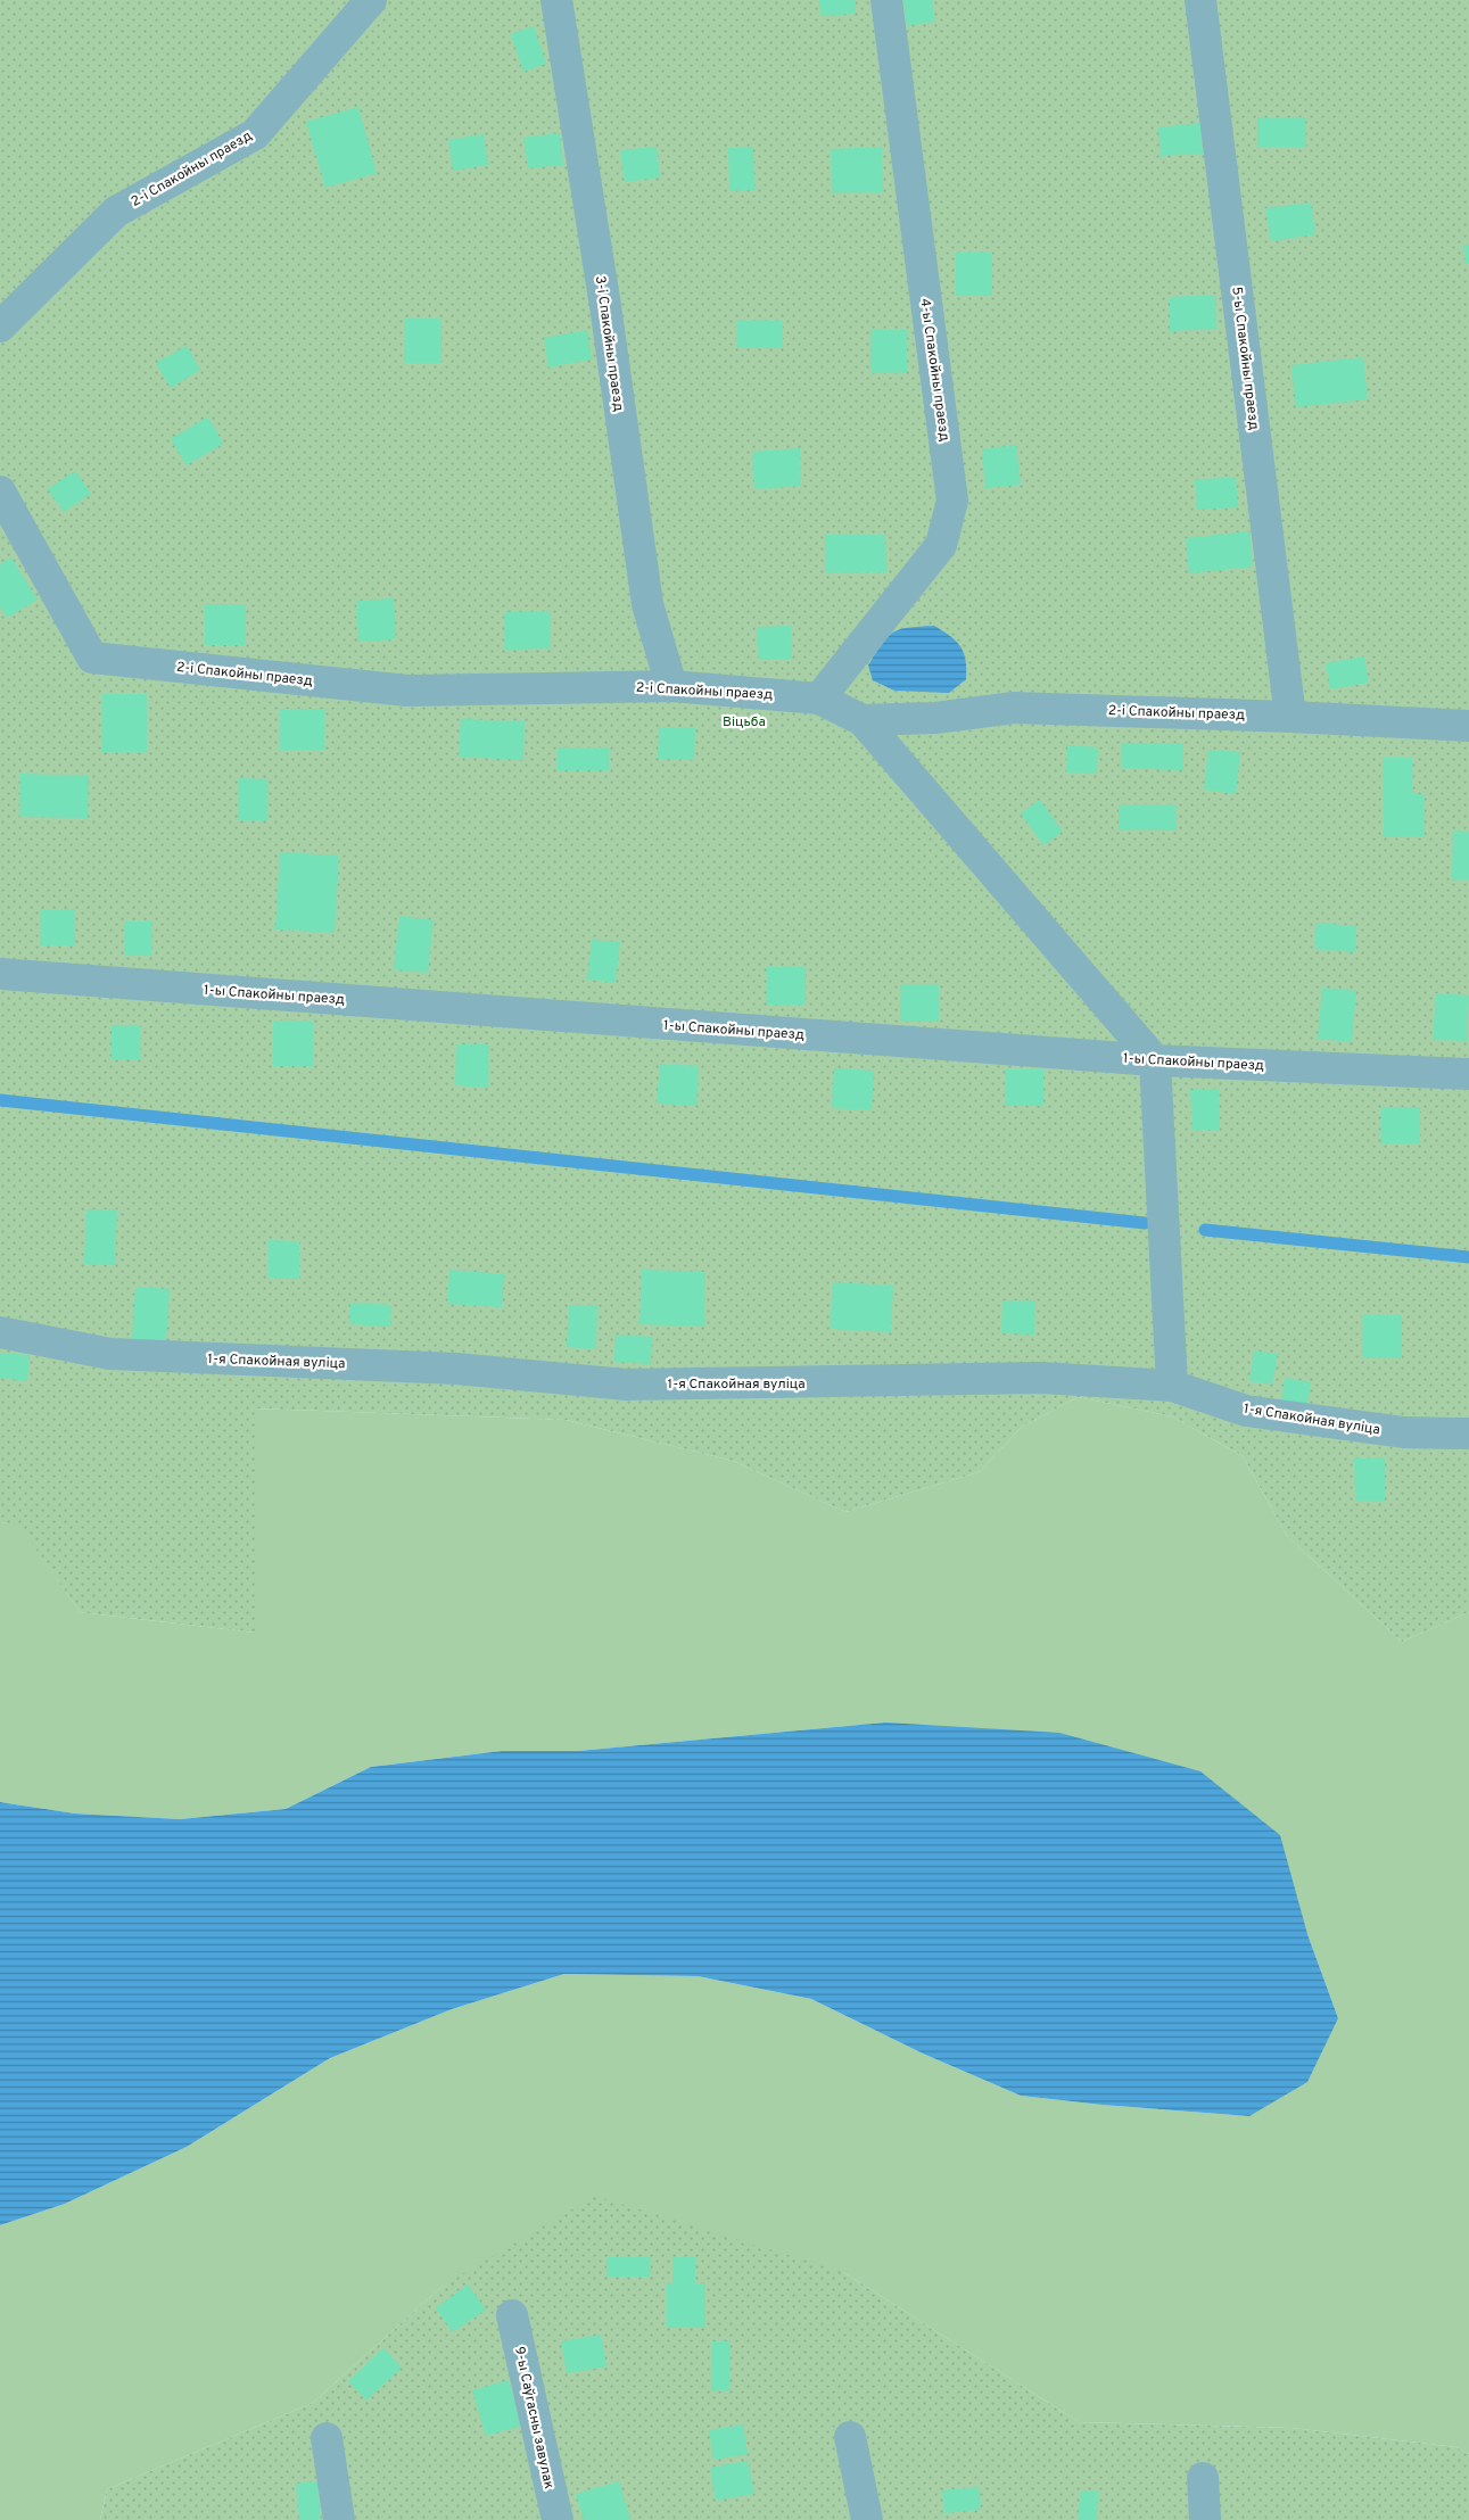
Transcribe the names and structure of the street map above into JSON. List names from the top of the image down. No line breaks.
{"streets":{"lane":["2-і Спакойны праезд","3-і Спакойны праезд","5-ы Спакойны праезд","4-ы Спакойны праезд","1-ы Спакойны праезд","1-я Спакойная вуліца","9-ы Саўгасны завулак"]},"crossings":[["2-і Спакойны праезд","3-і Спакойны праезд"],["2-і Спакойны праезд","5-ы Спакойны праезд"],["2-і Спакойны праезд","4-ы Спакойны праезд"]],"parks":["Віцьба"]}
